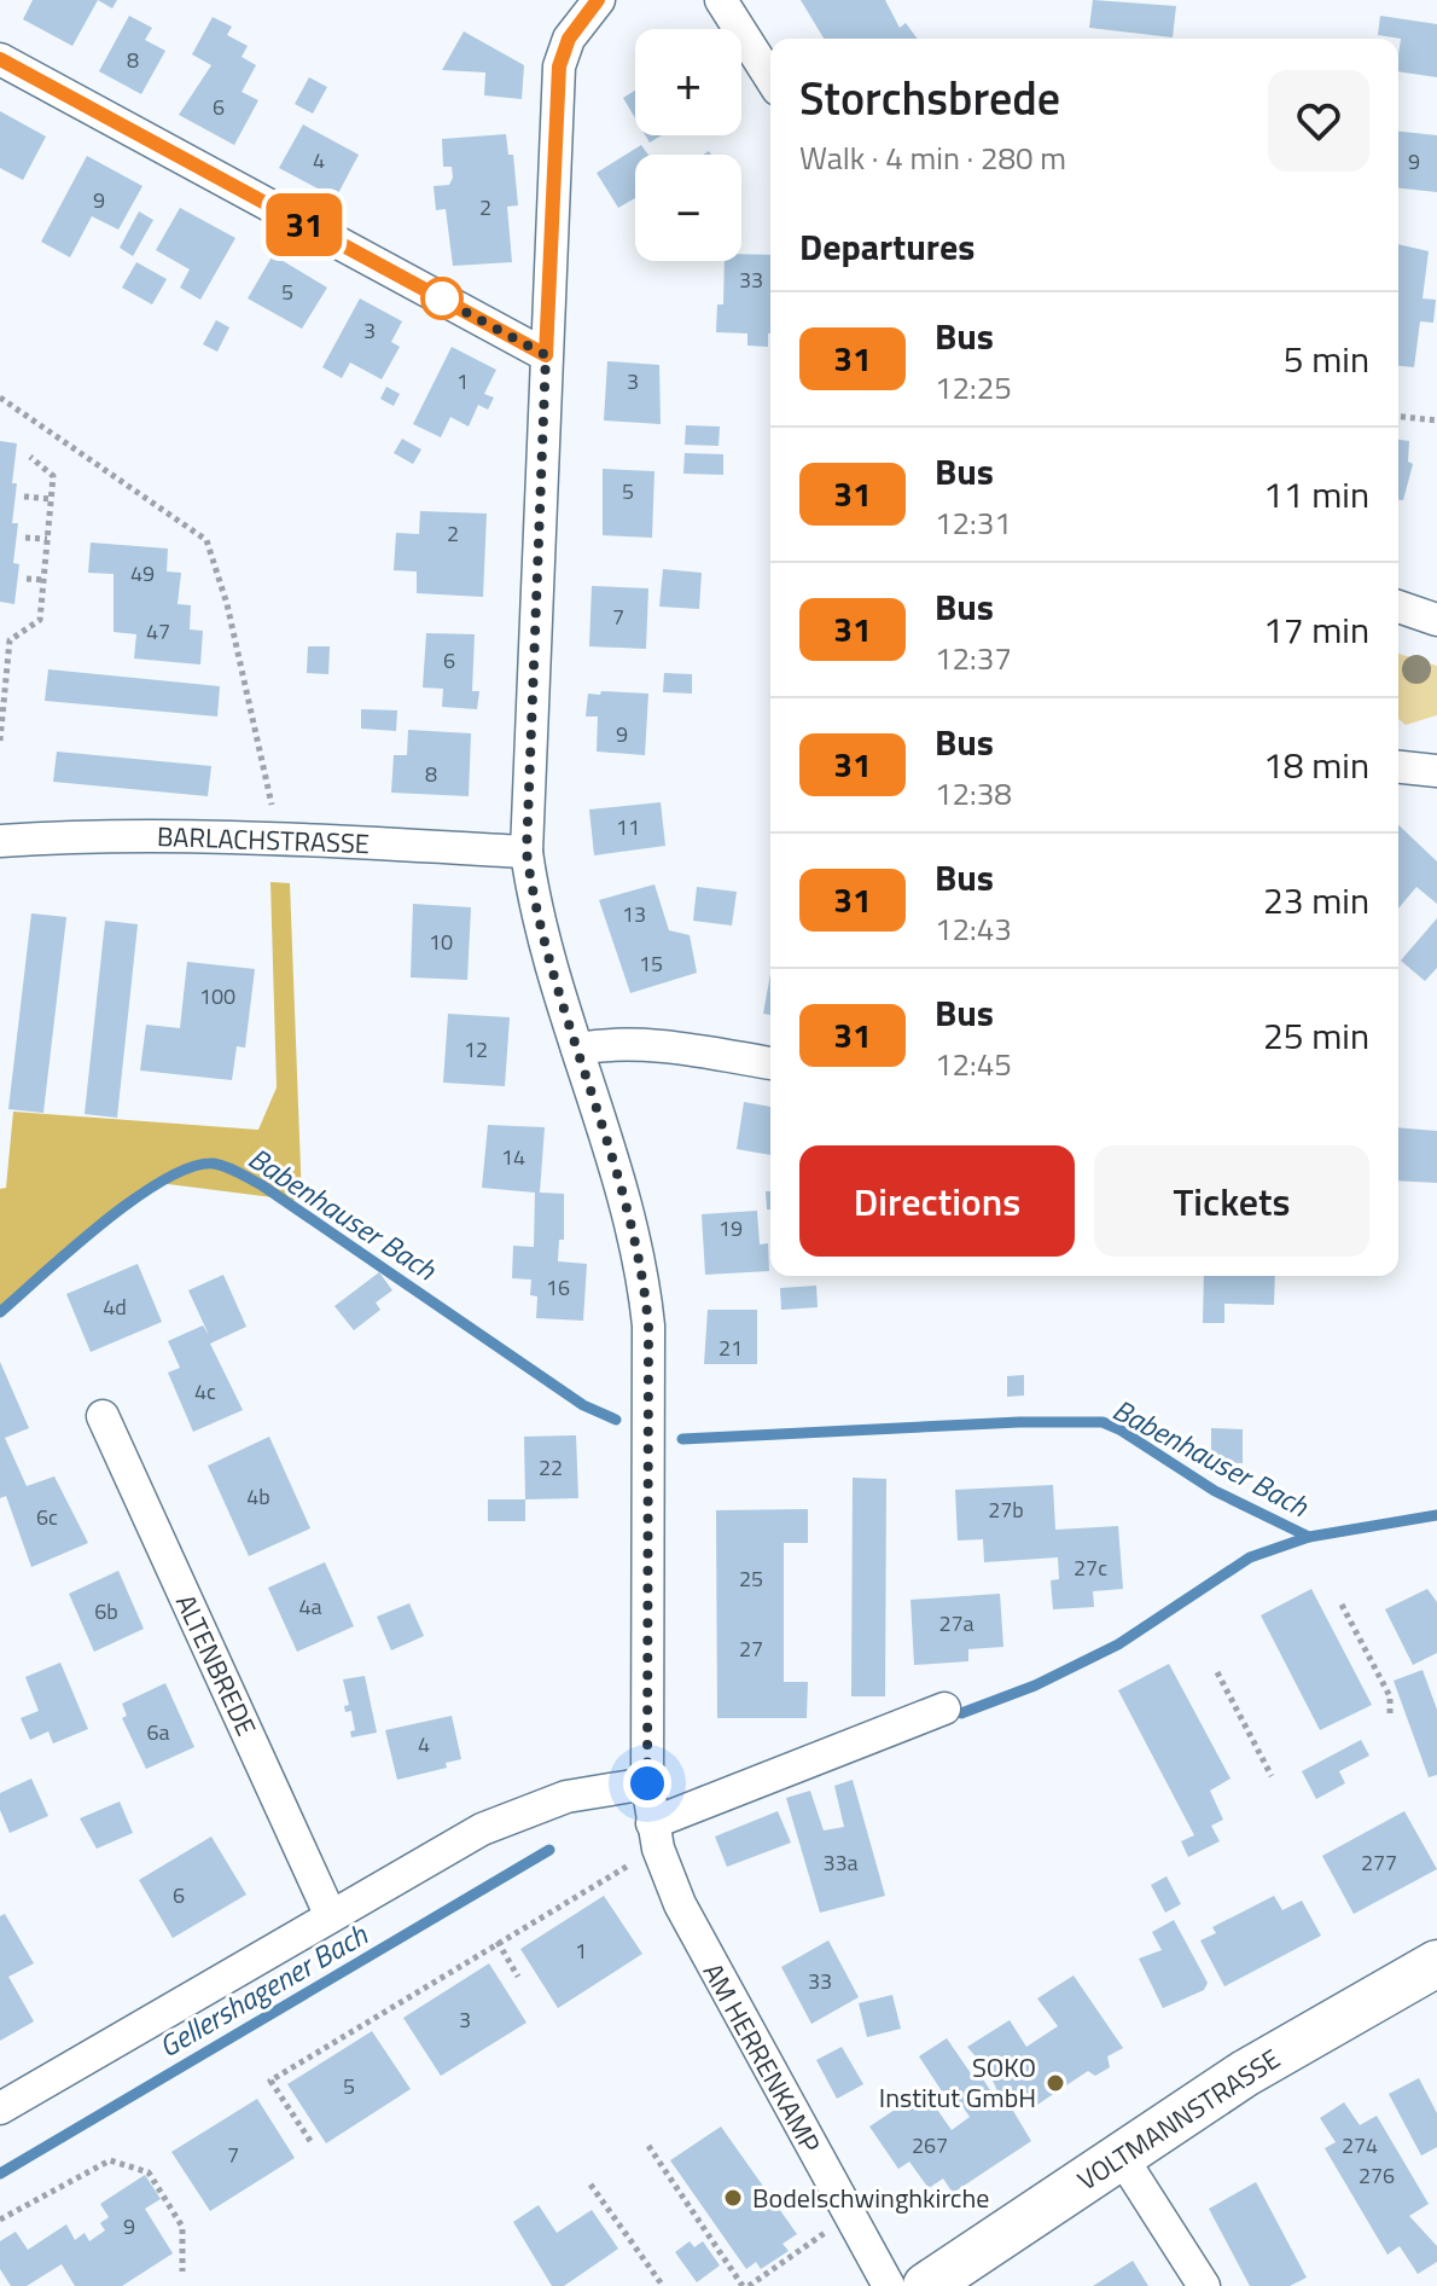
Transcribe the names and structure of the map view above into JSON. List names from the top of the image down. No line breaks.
{"streets":{"street":["BARLACHSTRASSE","ALTENBREDE","AM HERRENKAMP","VOLTMANNSTRASSE"]},"crossings":[["BARLACHSTRASSE","AM HERRENKAMP"]],"water":["Babenhauser Bach","Gellershagener Bach"],"places":["SOKO Institut GmbH","Bodelschwinghkirche"],"lines":["bus line 31"],"house_numbers":["8","6","4","9","9","2","33","5","3","1","3","5","2","49","7","47","6","9","8","11","13","10","15","100","12","14","19","16","4d","21","4c","22","4b","27b","6c","27c","25","4a","6b","27a","27","6a","4","33a","277","6","1","33","3","5","267","274","7","276","9"],"page":{"on_map":"31","map_buttons":["+","−"],"heading":[["Storchsbrede","Walk · 4 min · 280 m"],"Departures"],"list":[{"mark":"31","name":"Bus","note":"12:25","value":"5 min"},{"mark":"31","name":"Bus","note":"12:31","value":"11 min"},{"mark":"31","name":"Bus","note":"12:37","value":"17 min"},{"mark":"31","name":"Bus","note":"12:38","value":"18 min"},{"mark":"31","name":"Bus","note":"12:43","value":"23 min"},{"mark":"31","name":"Bus","note":"12:45","value":"25 min"}],"buttons":["Directions","Tickets"]}}
